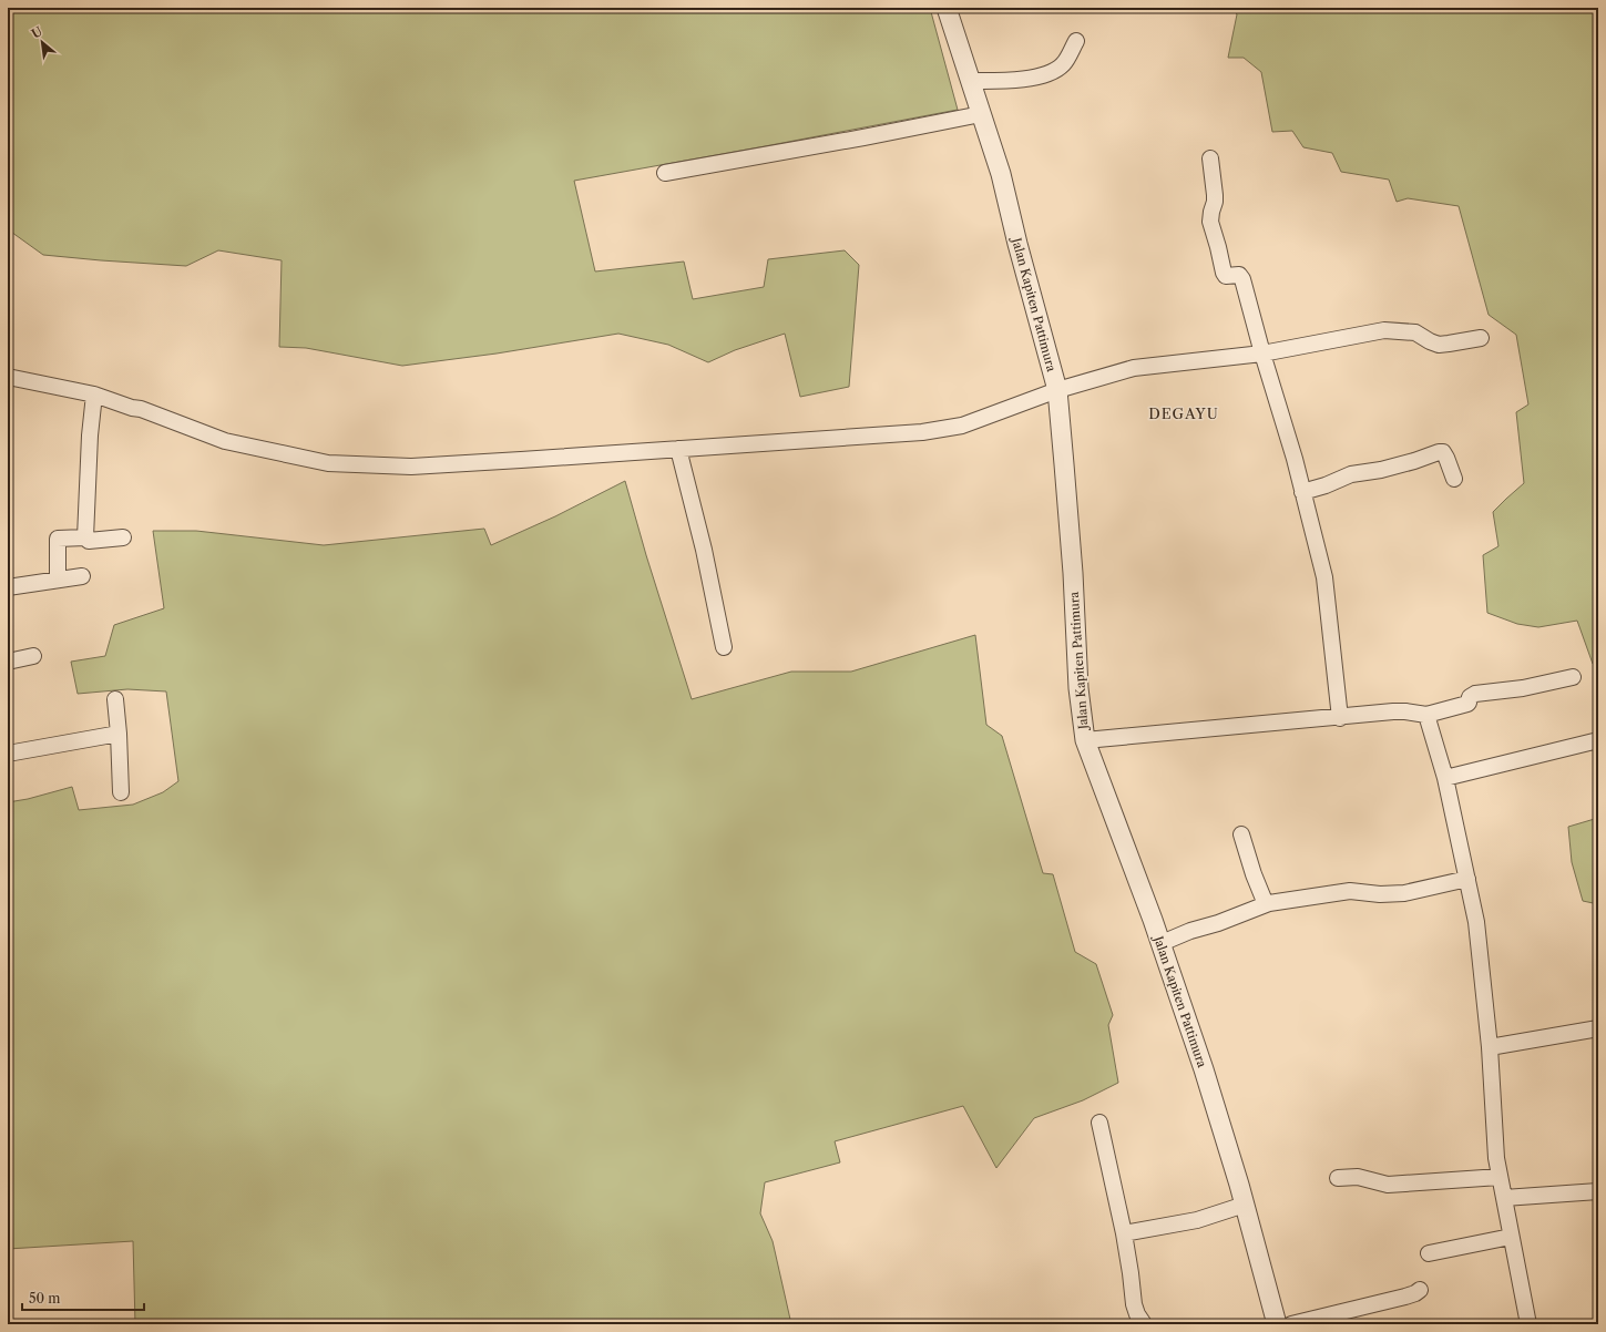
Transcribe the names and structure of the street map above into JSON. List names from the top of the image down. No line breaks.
{"streets":{"street":["Jalan Kapiten Pattimura"]},"districts":["DEGAYU"],"scale_bar":"50 m","north":"top left"}
